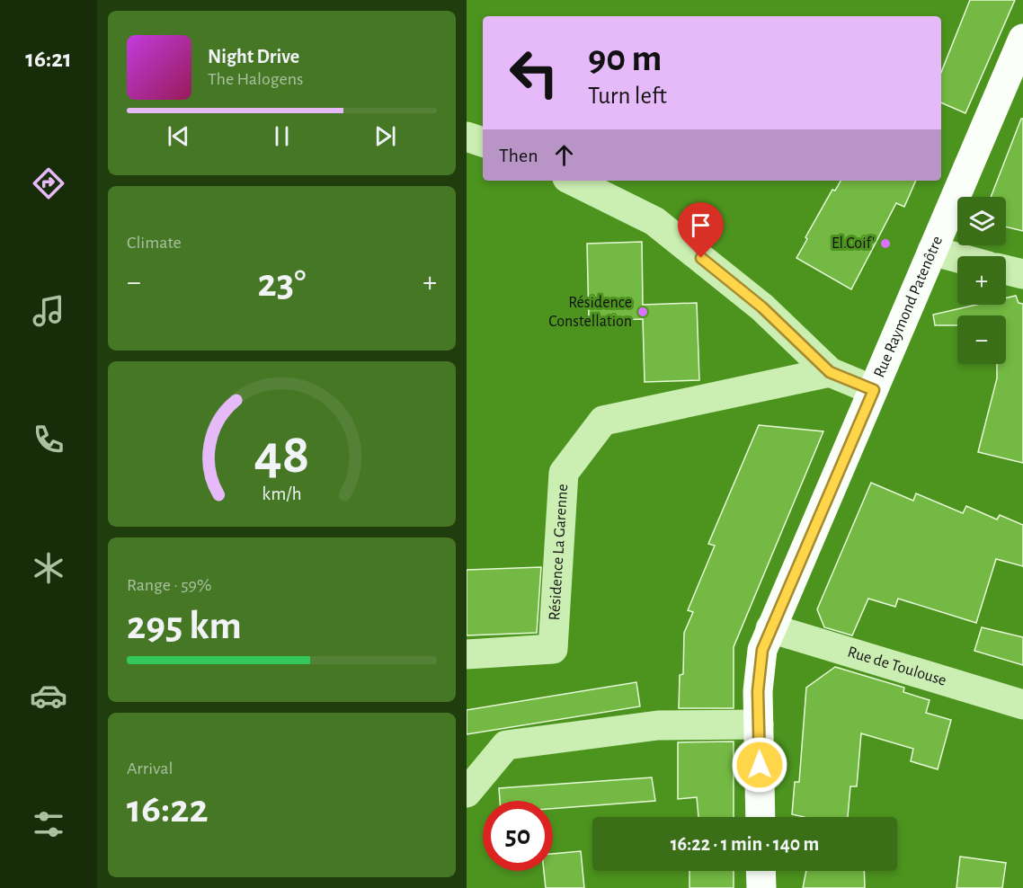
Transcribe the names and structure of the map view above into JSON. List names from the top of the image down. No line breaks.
{"streets":{"main road":["Rue Raymond Patenôtre"],"street":["Résidence La Garenne","Rue de Toulouse"]},"crossings":[["Rue Raymond Patenôtre","Rue de Toulouse"]],"places":["El.Coif'","Résidence Constellation"],"page":{"tabs":"16:21","turn":["90 m","Turn left"],"song":["Night Drive","The Halogens"],"then":"Then","tile":["Climate",["Range · 59%","295 km"],["Arrival","16:22"]],"map_buttons":["+","−"],"heat":["−","23°","+"],"limit":"50","trip":"16:22 · 1 min · 140 m","gauge":["48","km/h"]}}
